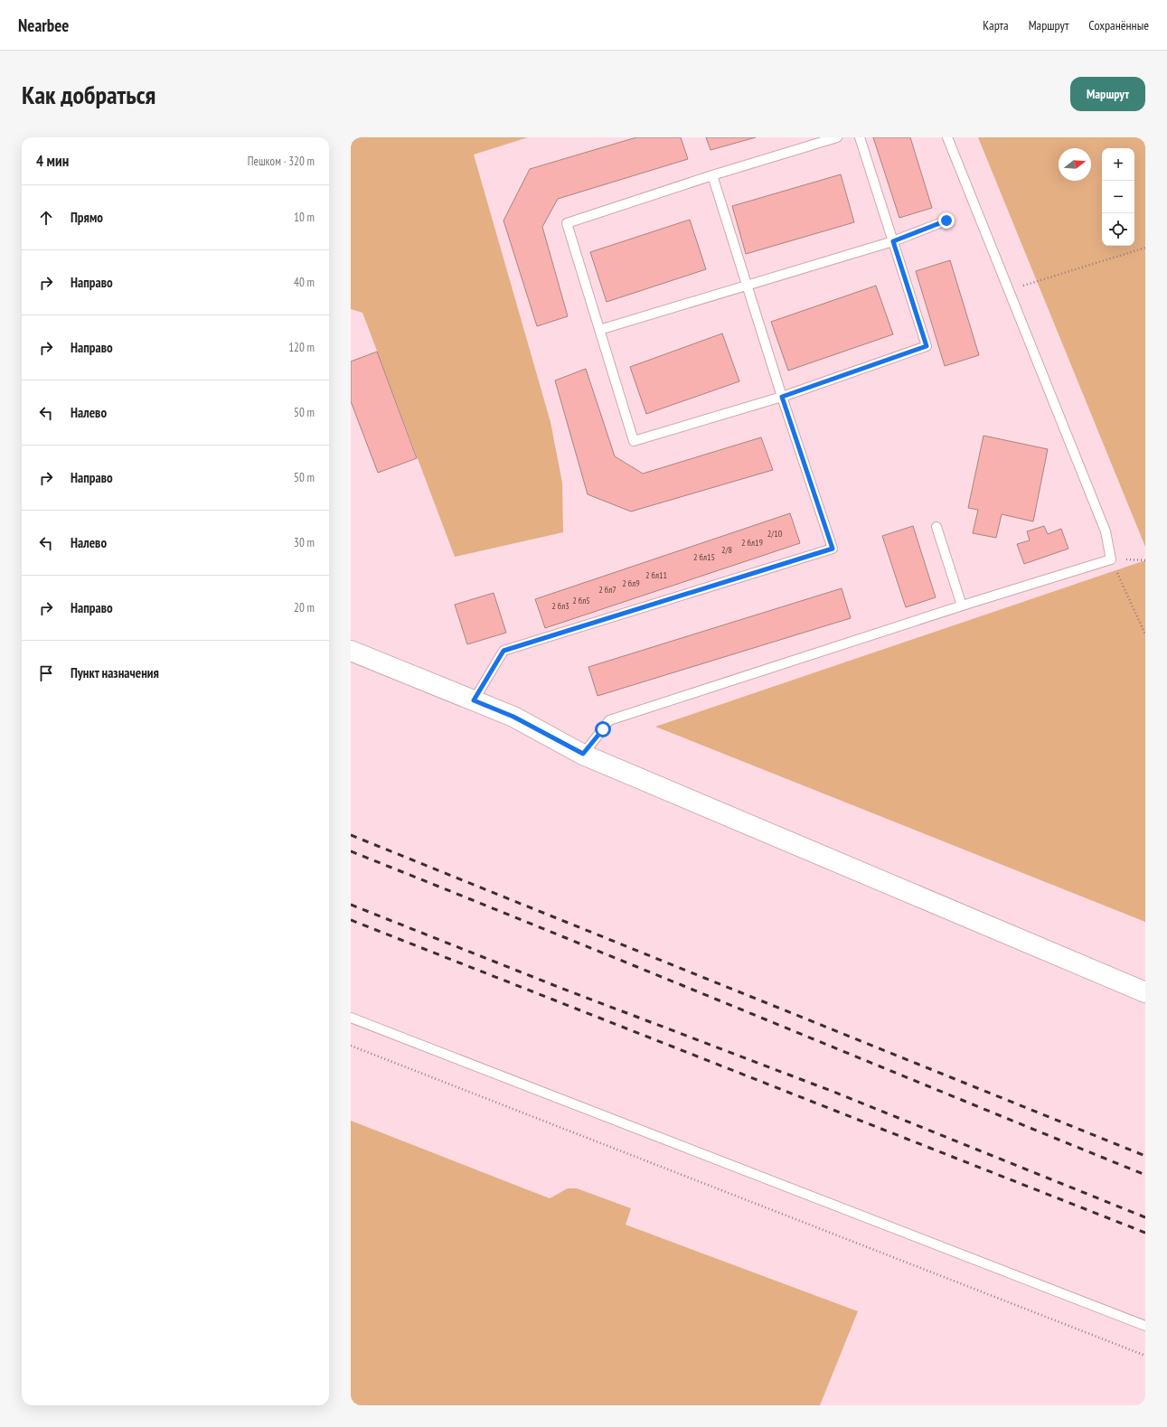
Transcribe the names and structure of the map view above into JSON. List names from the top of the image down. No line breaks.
{"house_numbers":["2/10","2 бл19","2/8","2 бл15","2 бл11","2 бл9","2 бл7","2 бл5","2 бл3"],"north":"right","page":{"header":"Nearbee","nav":["Карта","Маршрут","Сохранённые"],"buttons":"Маршрут","title":"Как добраться","heading":["4 мин","Пешком · 320 m"],"map_buttons":["+","−"],"list":[["Прямо","10 m"],["Направо","40 m"],["Направо","120 m"],["Налево","50 m"],["Направо","50 m"],["Налево","30 m"],["Направо","20 m"],"Пункт назначения"]}}
